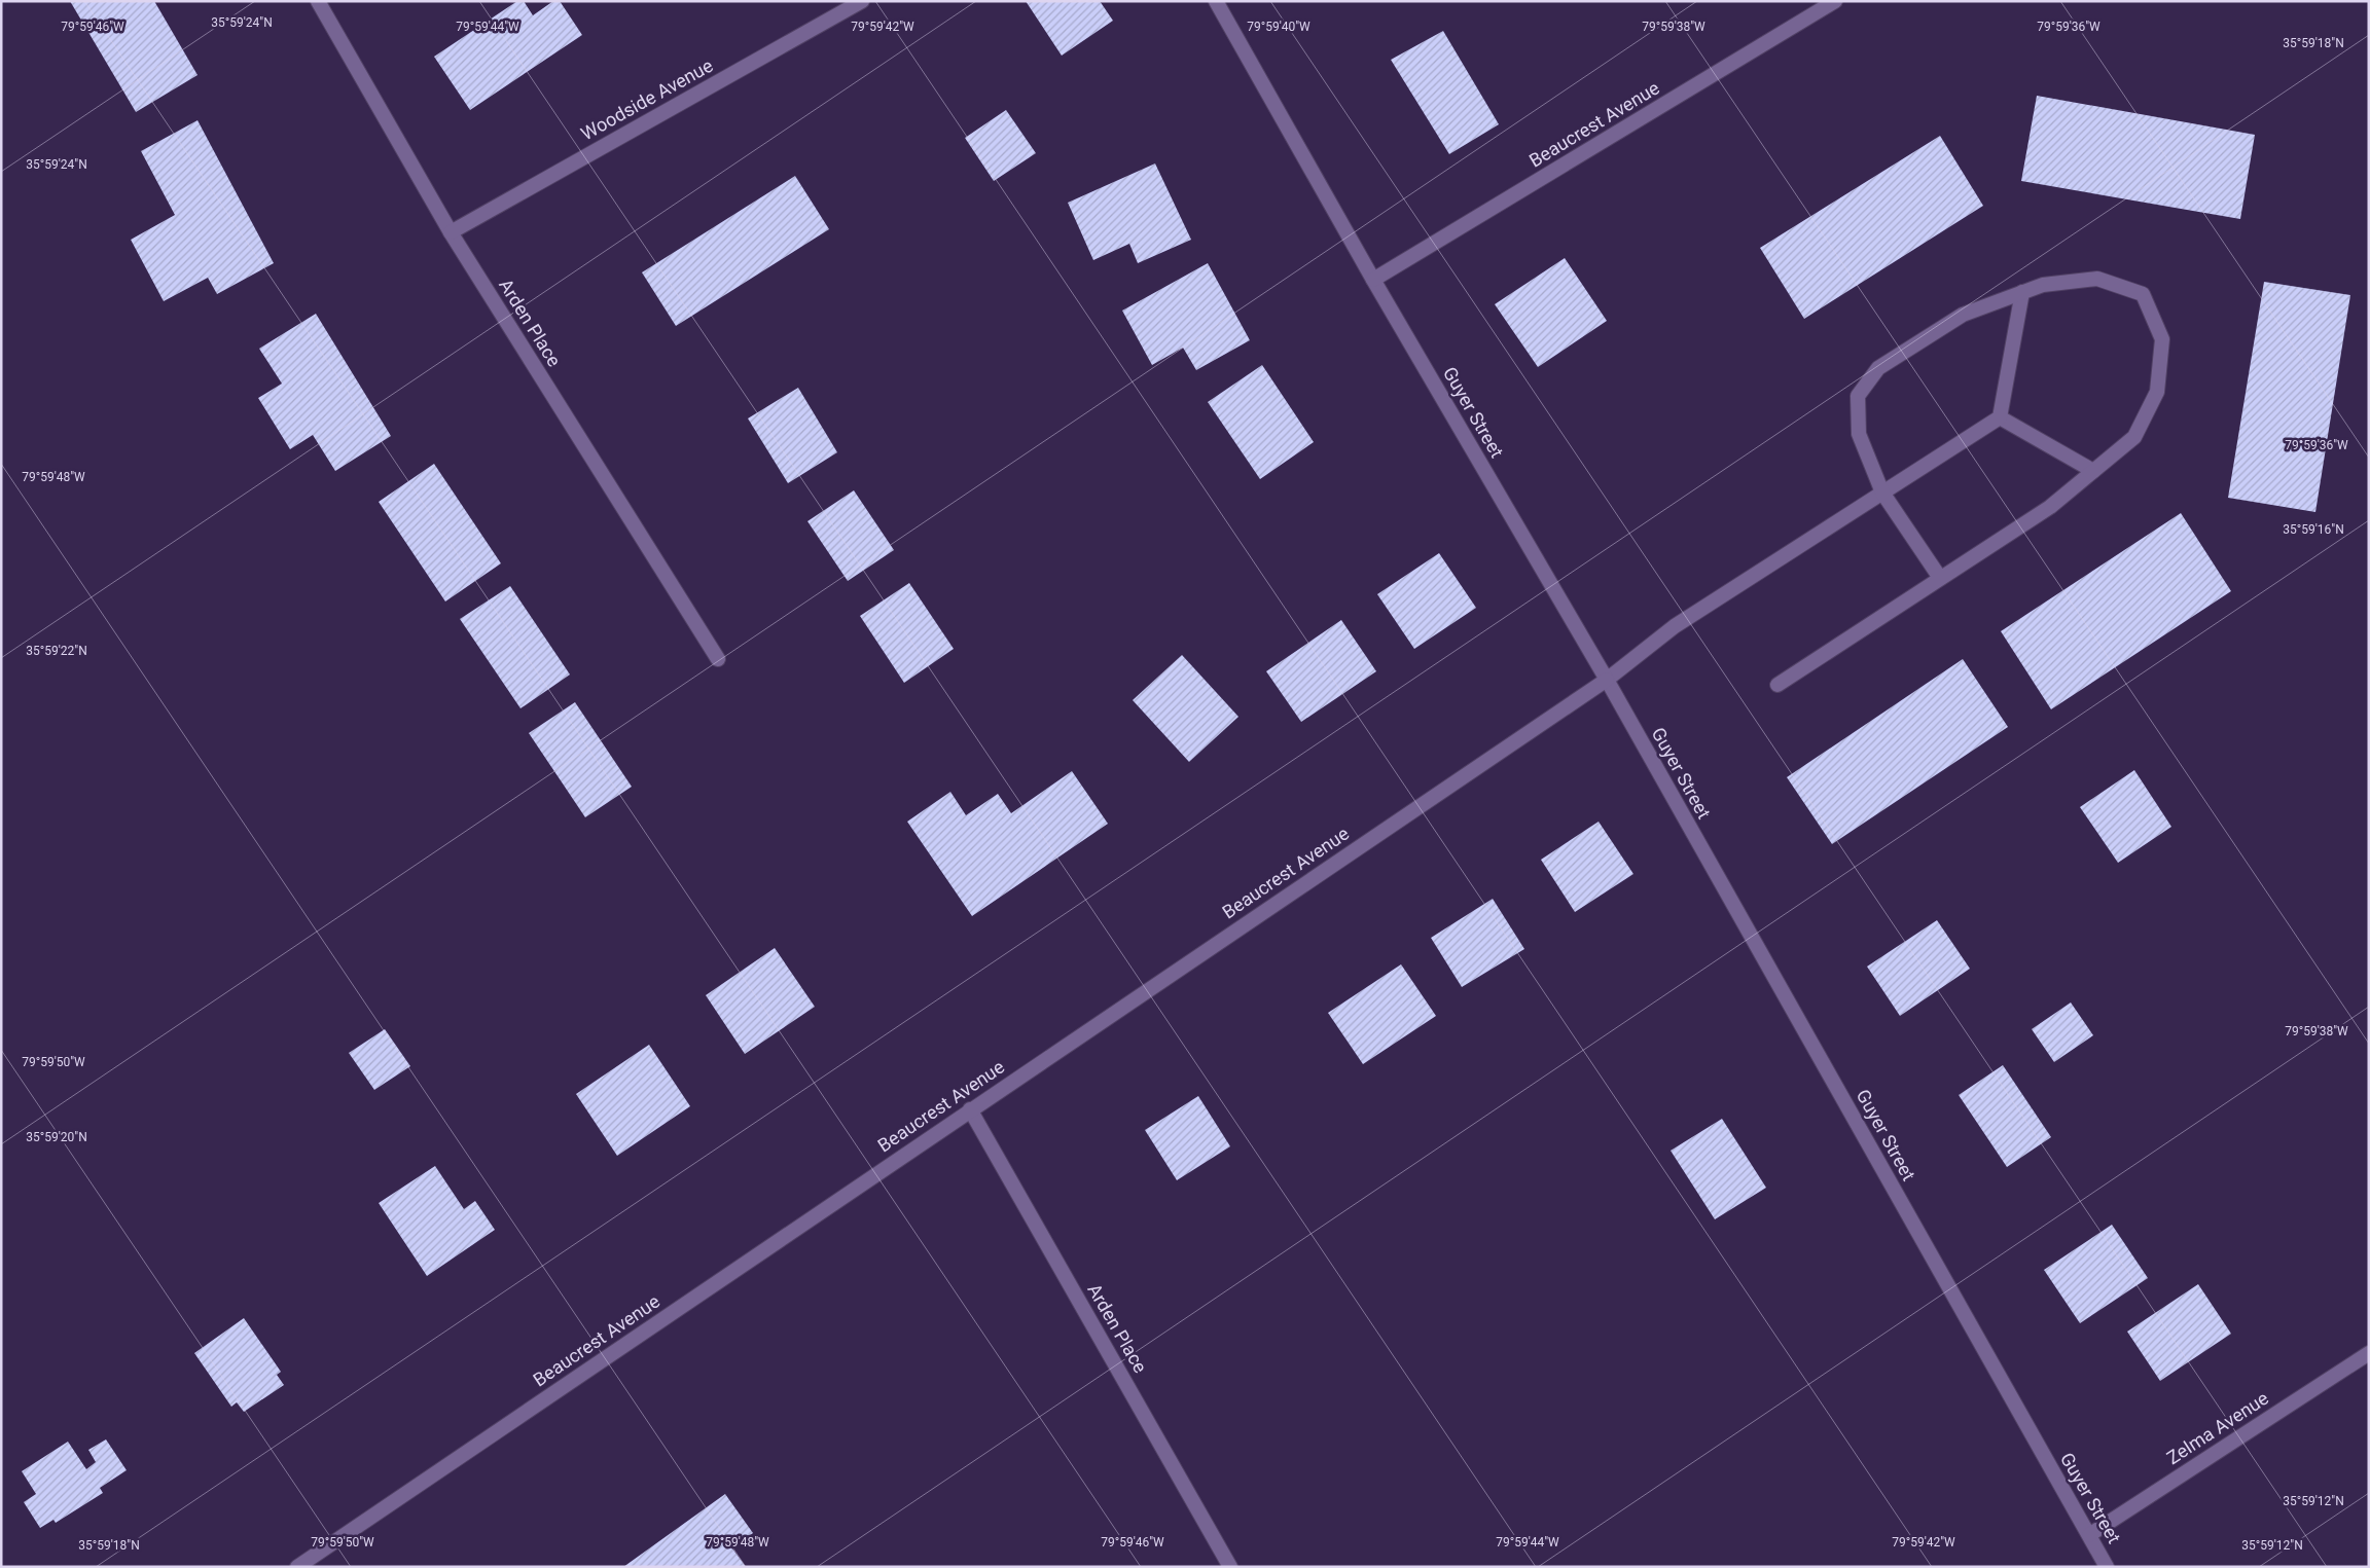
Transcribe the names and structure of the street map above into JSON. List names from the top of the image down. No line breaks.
{"streets":{"street":["Woodside Avenue","Beaucrest Avenue","Arden Place","Guyer Street","Zelma Avenue"]},"crossings":[["Woodside Avenue","Arden Place"],["Beaucrest Avenue","Arden Place"],["Beaucrest Avenue","Guyer Street"],["Guyer Street","Zelma Avenue"]],"coordinates":["35°59'24\"N","79°59'46\"W","79°59'44\"W","79°59'42\"W","79°59'40\"W","79°59'38\"W","79°59'36\"W","35°59'18\"N","79°59'48\"W","35°59'16\"N","35°59'22\"N","79°59'50\"W","35°59'20\"N","35°59'12\"N"]}
